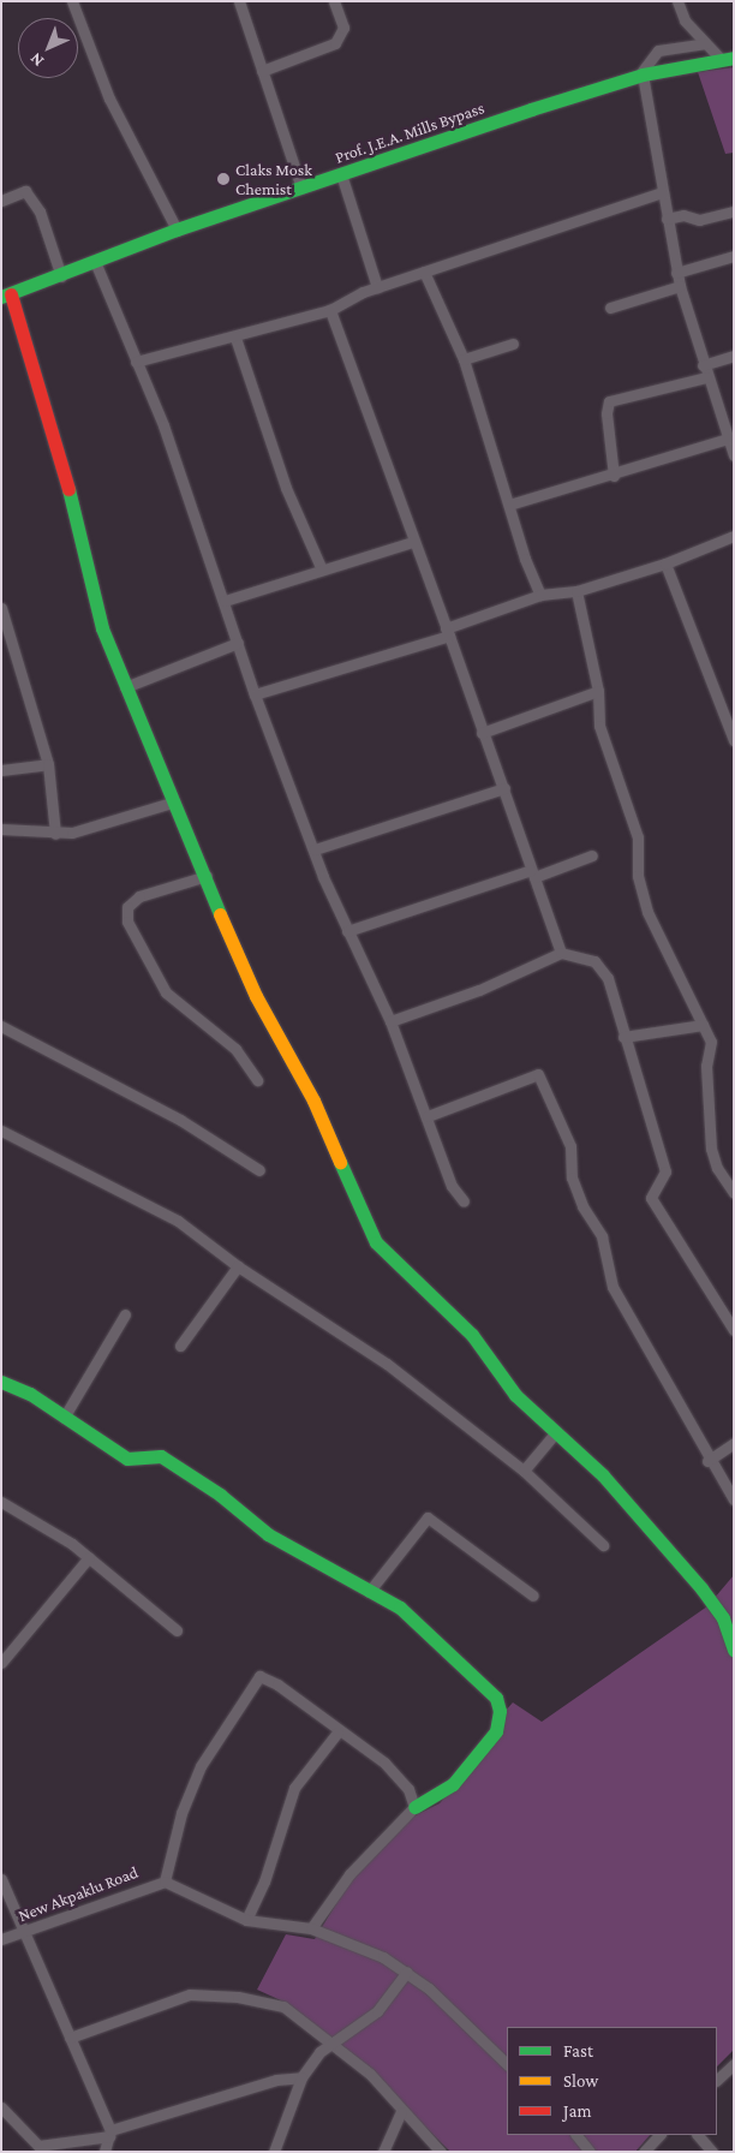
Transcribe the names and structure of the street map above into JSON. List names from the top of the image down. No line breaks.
{"streets":{"street":["Prof. J.E.A. Mills Bypass","New Akpaklu Road"]},"places":["Claks Mosk Chemist"],"legend":["Fast","Slow","Jam"],"north":"bottom left"}
